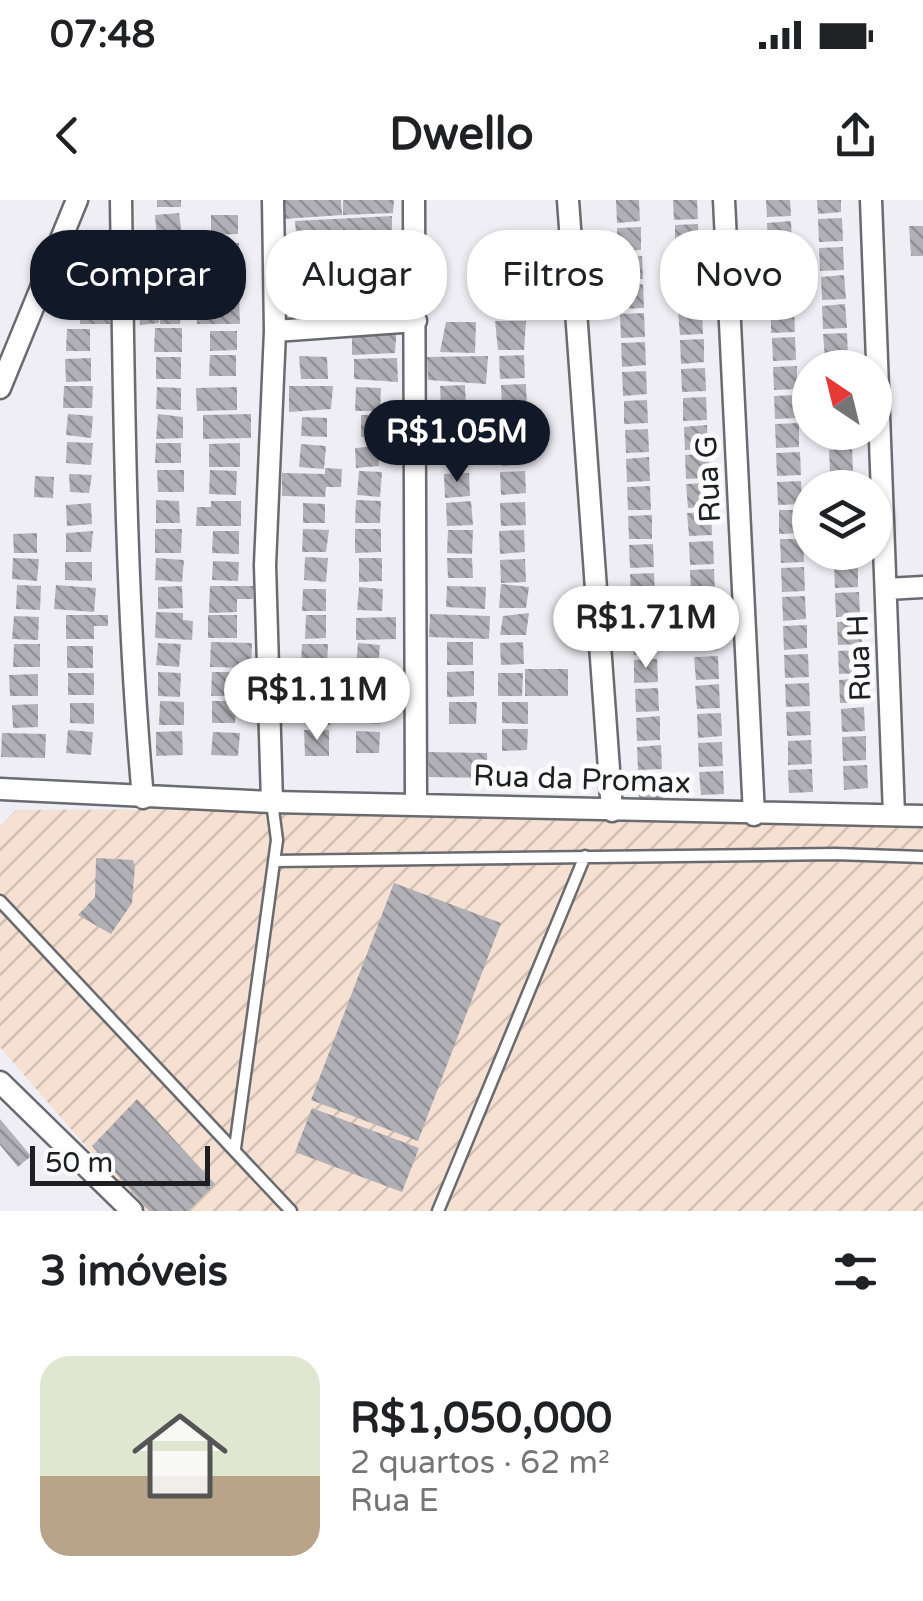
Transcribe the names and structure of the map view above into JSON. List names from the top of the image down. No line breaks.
{"streets":{"street":["Rua G","Rua H","Rua da Promax"]},"crossings":[["Rua G","Rua da Promax"],["Rua H","Rua da Promax"]],"scale_bar":"50 m","north":"top left","page":{"status":"07:48","header":"Dwello","chip":["Comprar","Alugar","Filtros","Novo"],"price":["R$1.05M","R$1.71M","R$1.11M"],"scale":"50 m","heading":"3 imóveis","list":[{"name":"R$1,050,000","note":"2 quartos · 62 m² · Rua E"}]}}
